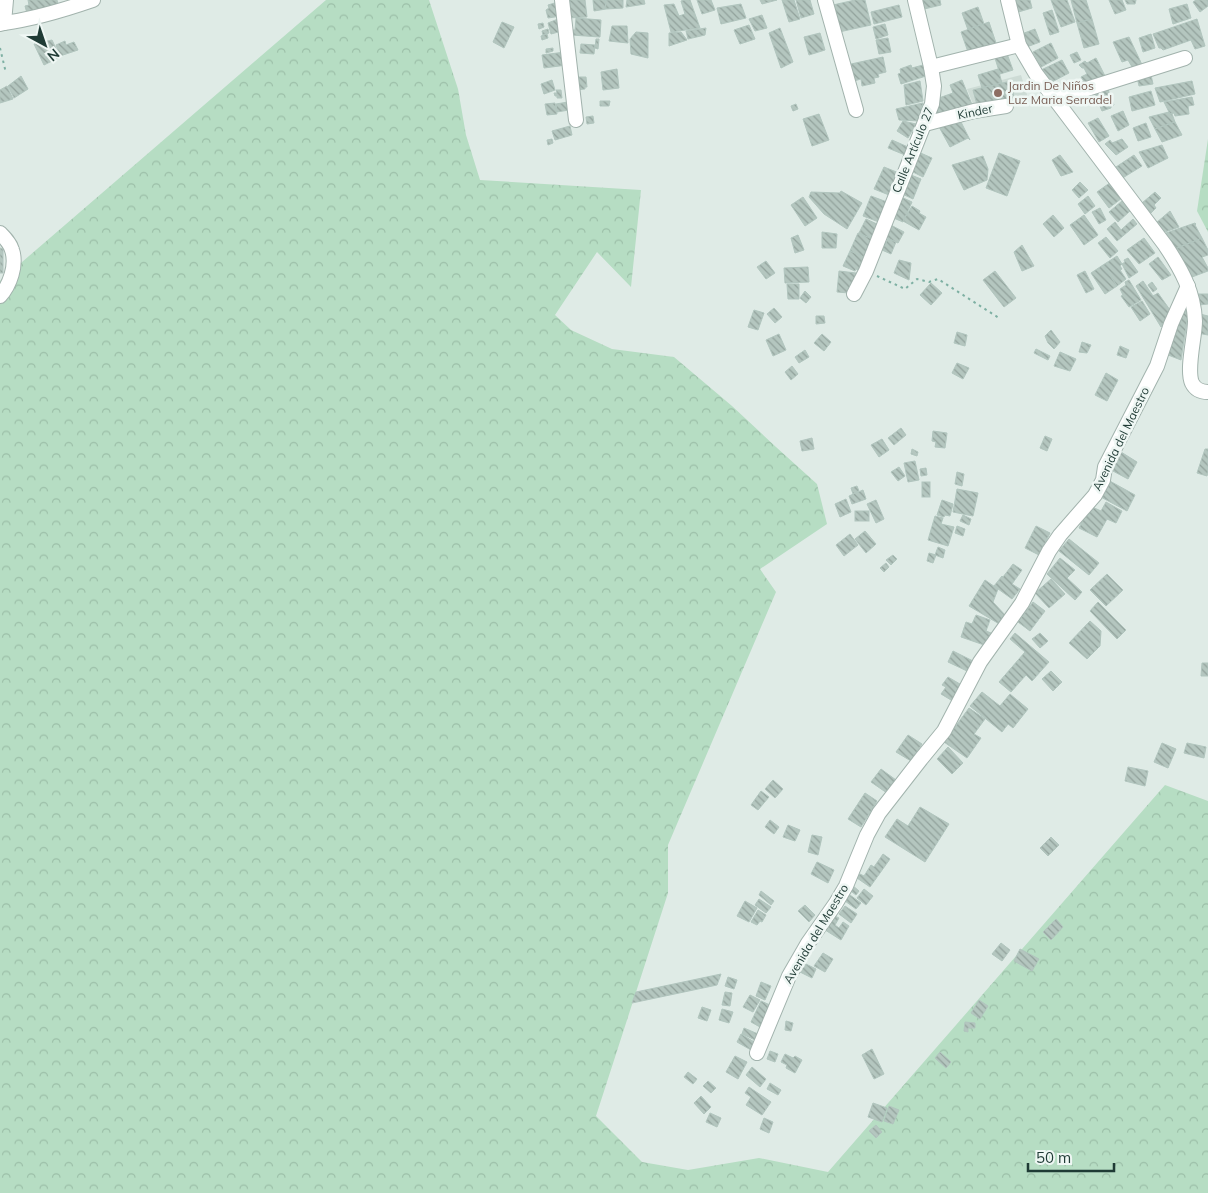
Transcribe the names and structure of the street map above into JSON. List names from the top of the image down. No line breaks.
{"streets":{"street":["Kinder","Calle Artículo 27","Avenida del Maestro"]},"crossings":[["Kinder","Calle Artículo 27"]],"places":["Jardin De Niños Luz Maria Serradel"],"scale_bar":"50 m","north":"bottom right"}
